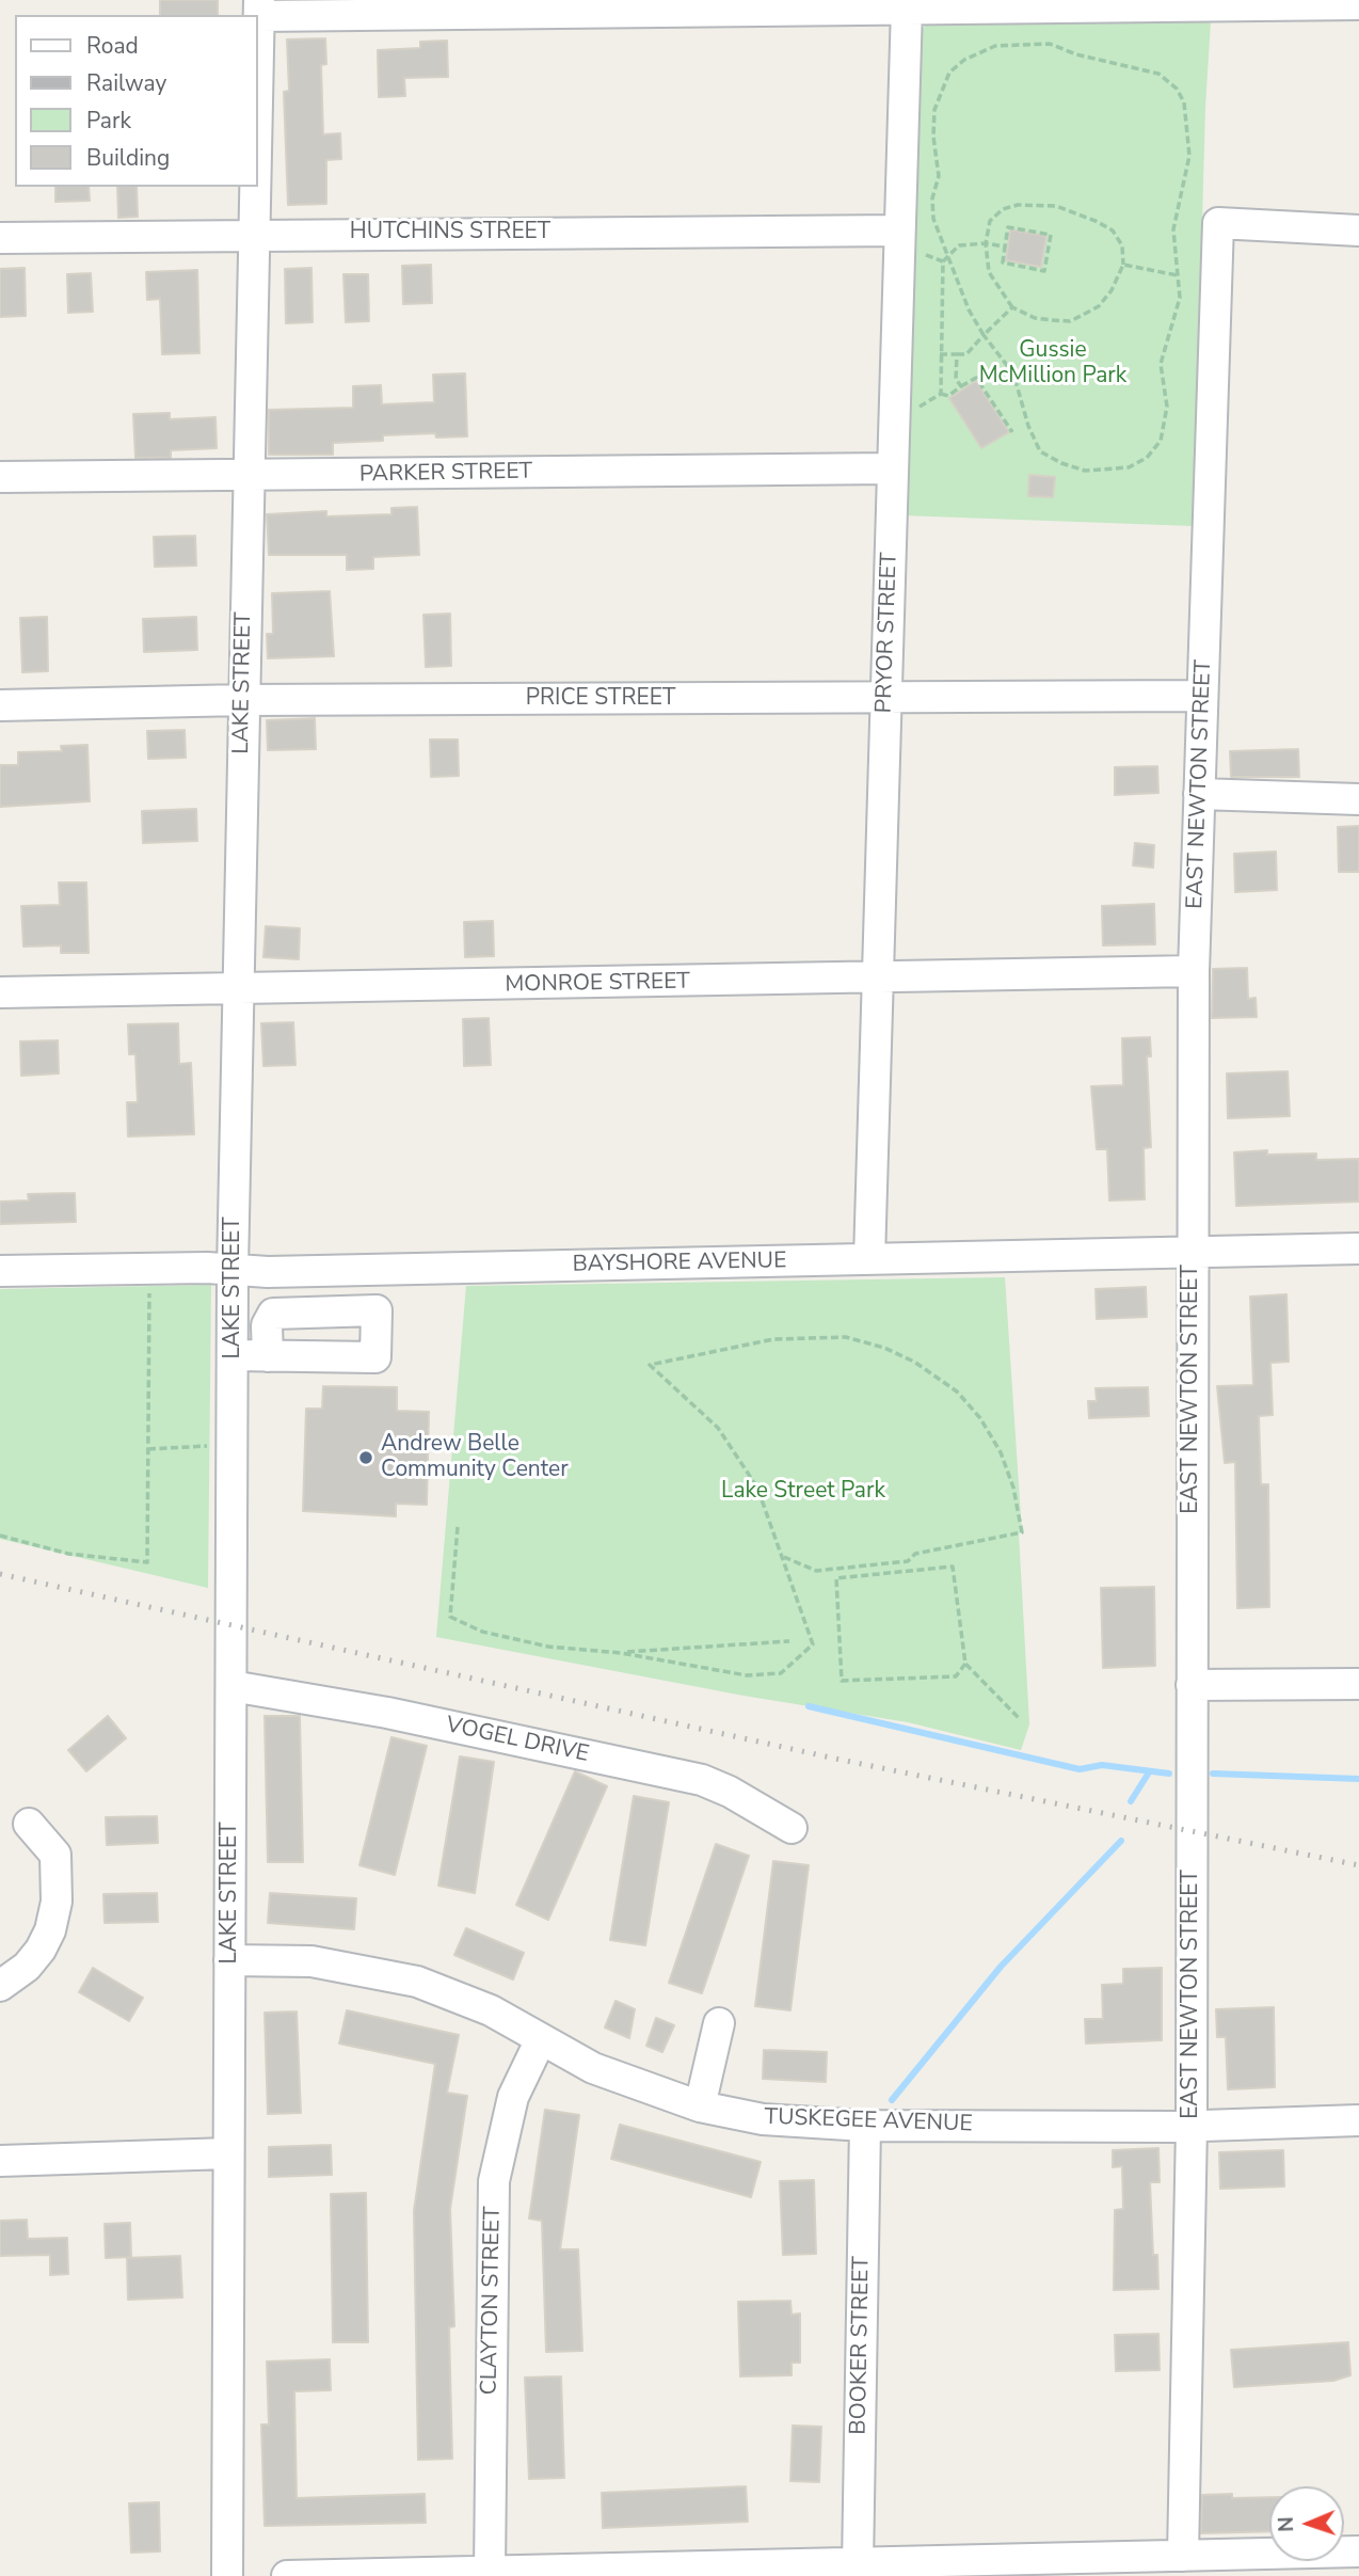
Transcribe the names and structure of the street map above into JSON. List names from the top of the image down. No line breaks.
{"streets":{"street":["HUTCHINS STREET","PARKER STREET","PRYOR STREET","LAKE STREET","PRICE STREET","EAST NEWTON STREET","MONROE STREET","BAYSHORE AVENUE","VOGEL DRIVE","TUSKEGEE AVENUE","CLAYTON STREET","BOOKER STREET"]},"crossings":[["HUTCHINS STREET","PRYOR STREET"],["HUTCHINS STREET","LAKE STREET"],["PARKER STREET","PRYOR STREET"],["PARKER STREET","LAKE STREET"],["PRYOR STREET","PRICE STREET"],["PRYOR STREET","MONROE STREET"],["PRYOR STREET","BAYSHORE AVENUE"],["LAKE STREET","PRICE STREET"],["LAKE STREET","MONROE STREET"],["LAKE STREET","BAYSHORE AVENUE"],["LAKE STREET","VOGEL DRIVE"],["LAKE STREET","TUSKEGEE AVENUE"],["PRICE STREET","EAST NEWTON STREET"],["EAST NEWTON STREET","MONROE STREET"],["EAST NEWTON STREET","BAYSHORE AVENUE"],["EAST NEWTON STREET","TUSKEGEE AVENUE"],["TUSKEGEE AVENUE","CLAYTON STREET"],["TUSKEGEE AVENUE","BOOKER STREET"]],"parks":["Gussie McMillion Park","Lake Street Park"],"places":["Andrew Belle Community Center"],"legend":["Road","Railway","Park","Building"],"north":"left"}
